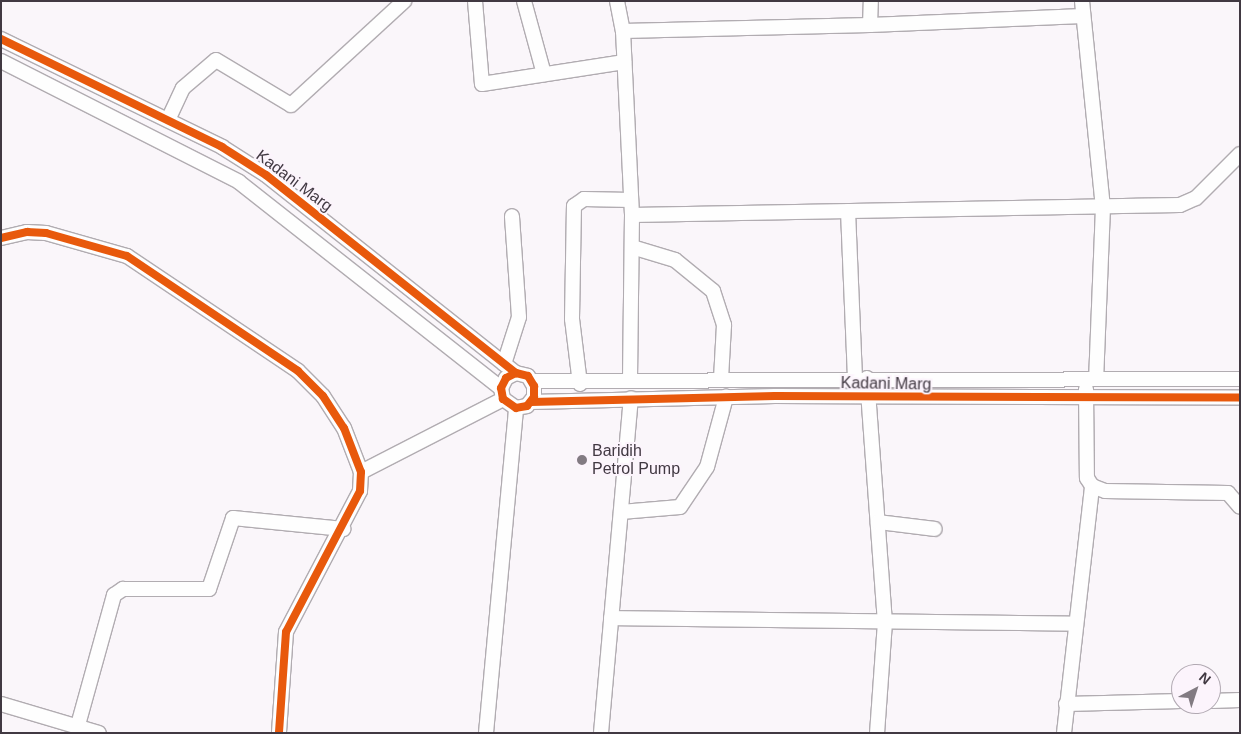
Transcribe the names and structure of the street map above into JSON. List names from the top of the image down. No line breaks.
{"streets":{"street":["Kadani Marg"]},"places":["Baridih Petrol Pump"],"north":"top right"}
